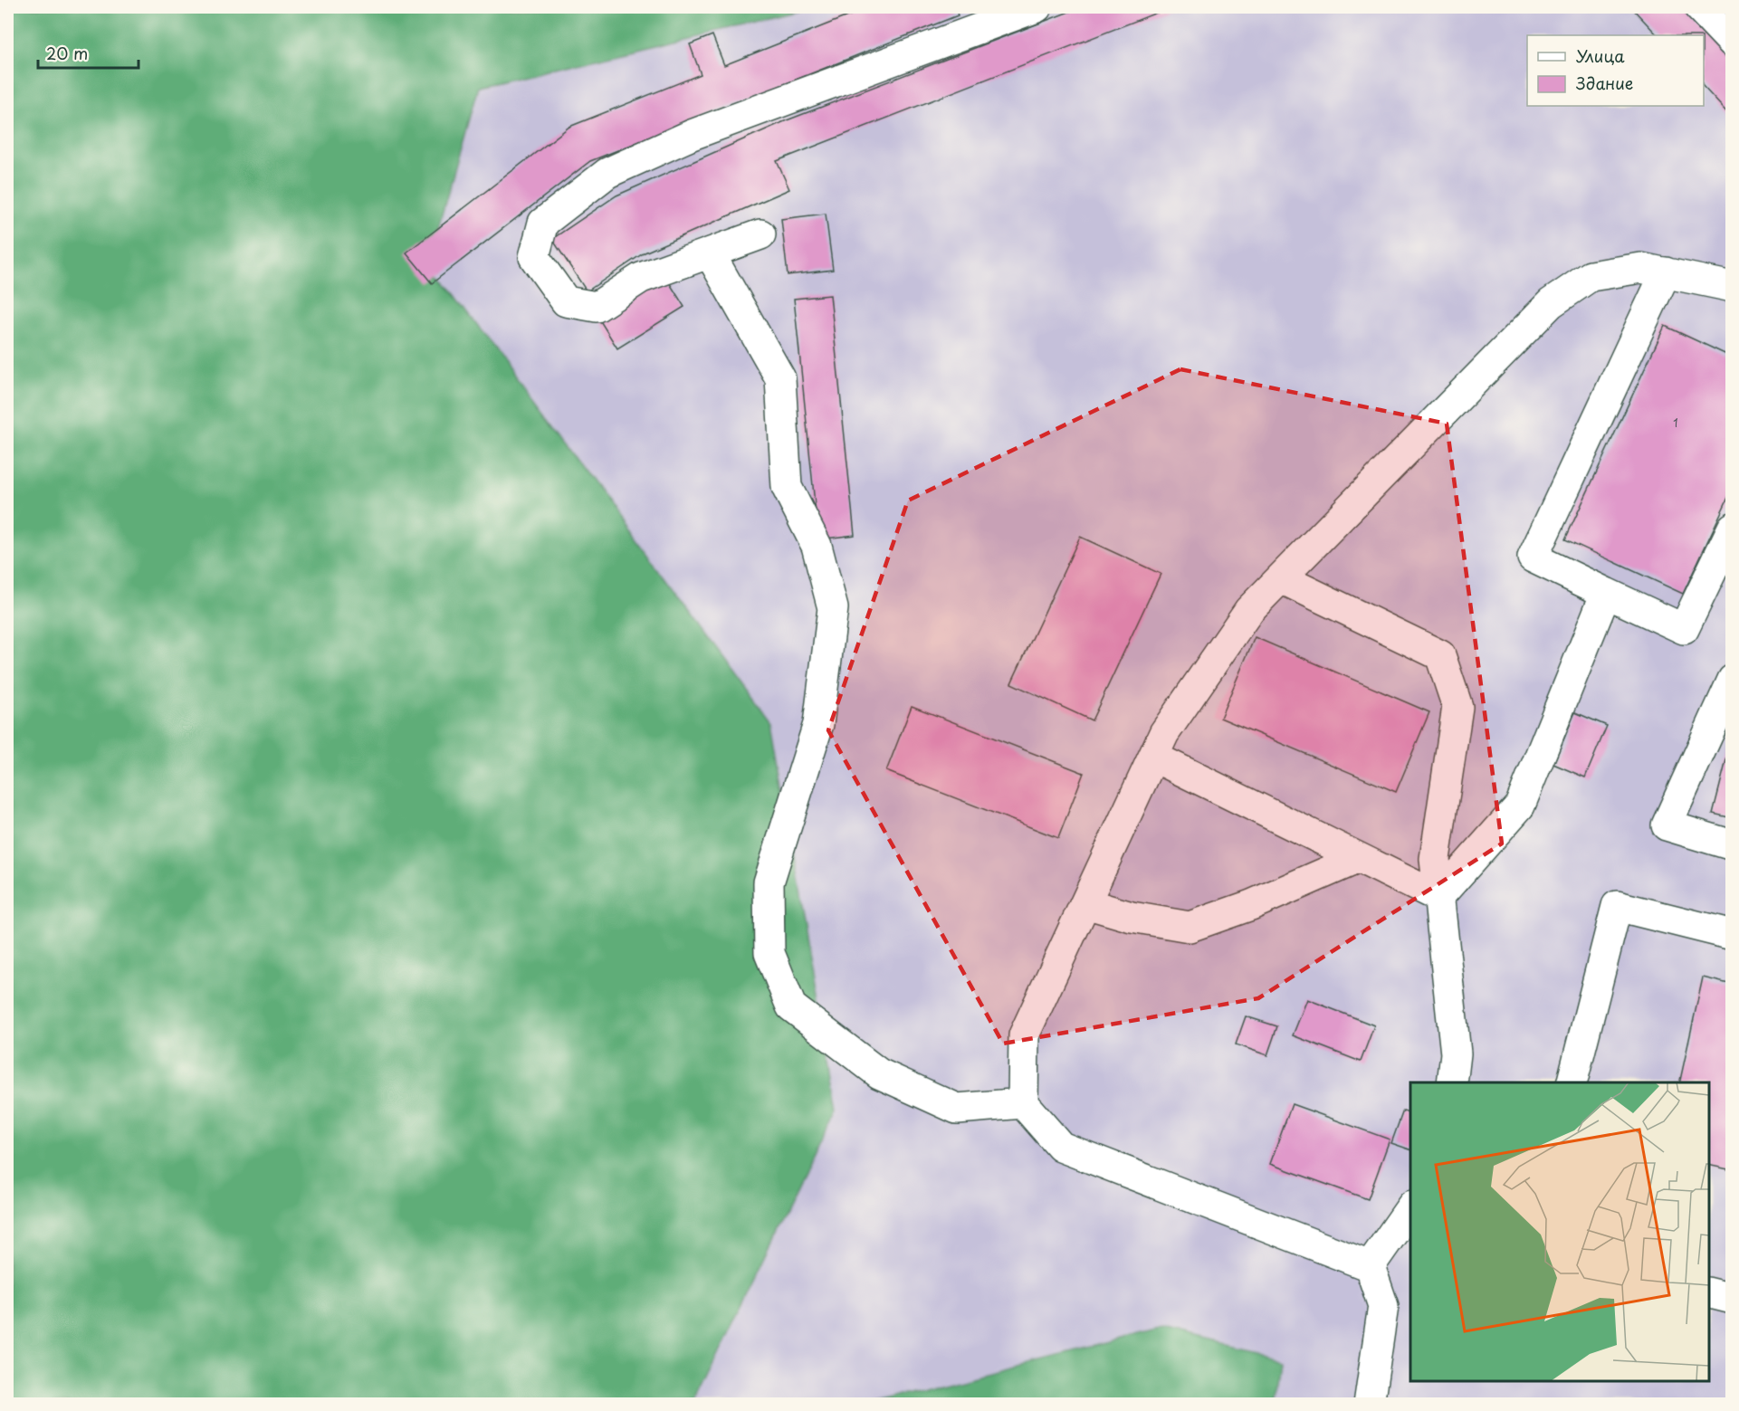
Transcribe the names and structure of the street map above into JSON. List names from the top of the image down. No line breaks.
{"house_numbers":["1"],"legend":["Улица","Здание"],"scale_bar":"20 m"}
